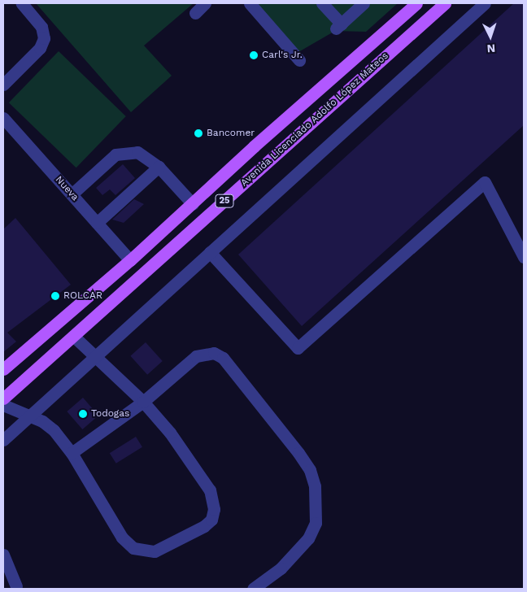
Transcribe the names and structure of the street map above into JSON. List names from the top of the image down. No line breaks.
{"streets":{"main road":["Avenida Licenciado Adolfo López Mateos","25"],"street":["Nueva"]},"crossings":[["Avenida Licenciado Adolfo López Mateos","Nueva"]],"places":["Carl's Jr.","Bancomer","ROLCAR","Todogas"],"north":"bottom"}
